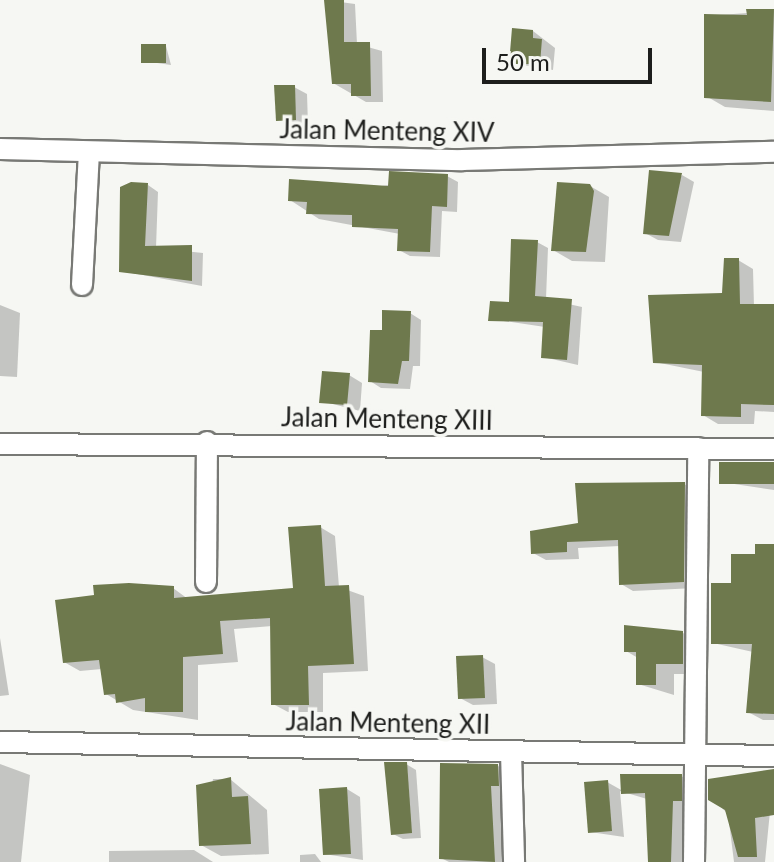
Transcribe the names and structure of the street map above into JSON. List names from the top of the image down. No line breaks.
{"streets":{"street":["Jalan Menteng XIV","Jalan Menteng XIII","Jalan Menteng XII"]},"scale_bar":"50 m"}
